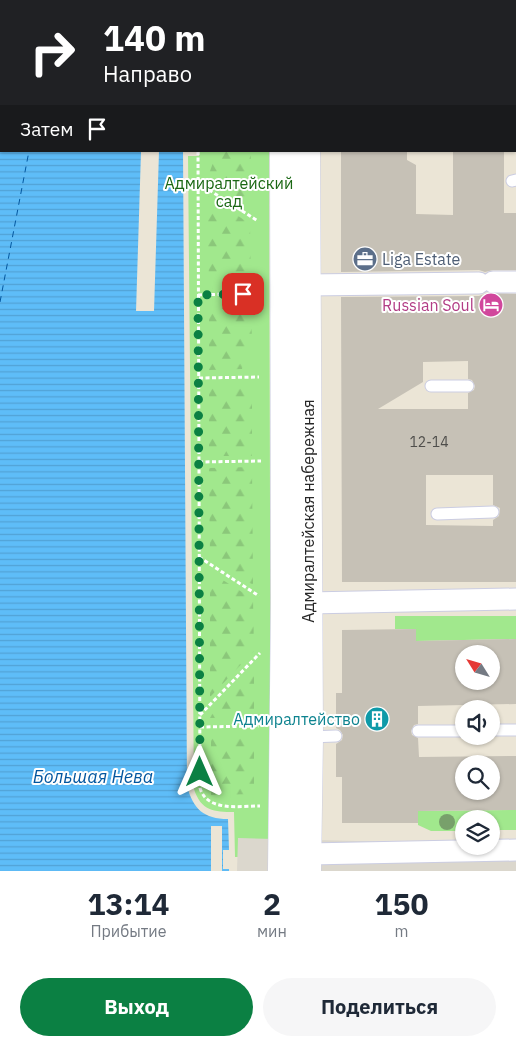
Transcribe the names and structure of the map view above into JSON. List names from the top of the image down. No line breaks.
{"streets":{"main road":["Адмиралтейская набережная"]},"water":["Большая Нева"],"parks":["Адмиралтейский сад"],"places":{"office":["Liga Estate"],"hotel":["Russian Soul"],"building":["Адмиралтейство"]},"house_numbers":["12-14"],"north":"top left","page":{"turn":["140 m","Направо"],"then":"Затем","eta":["13:14","Прибытие","2","мин","150","m"],"buttons":["Выход","Поделиться"]}}
